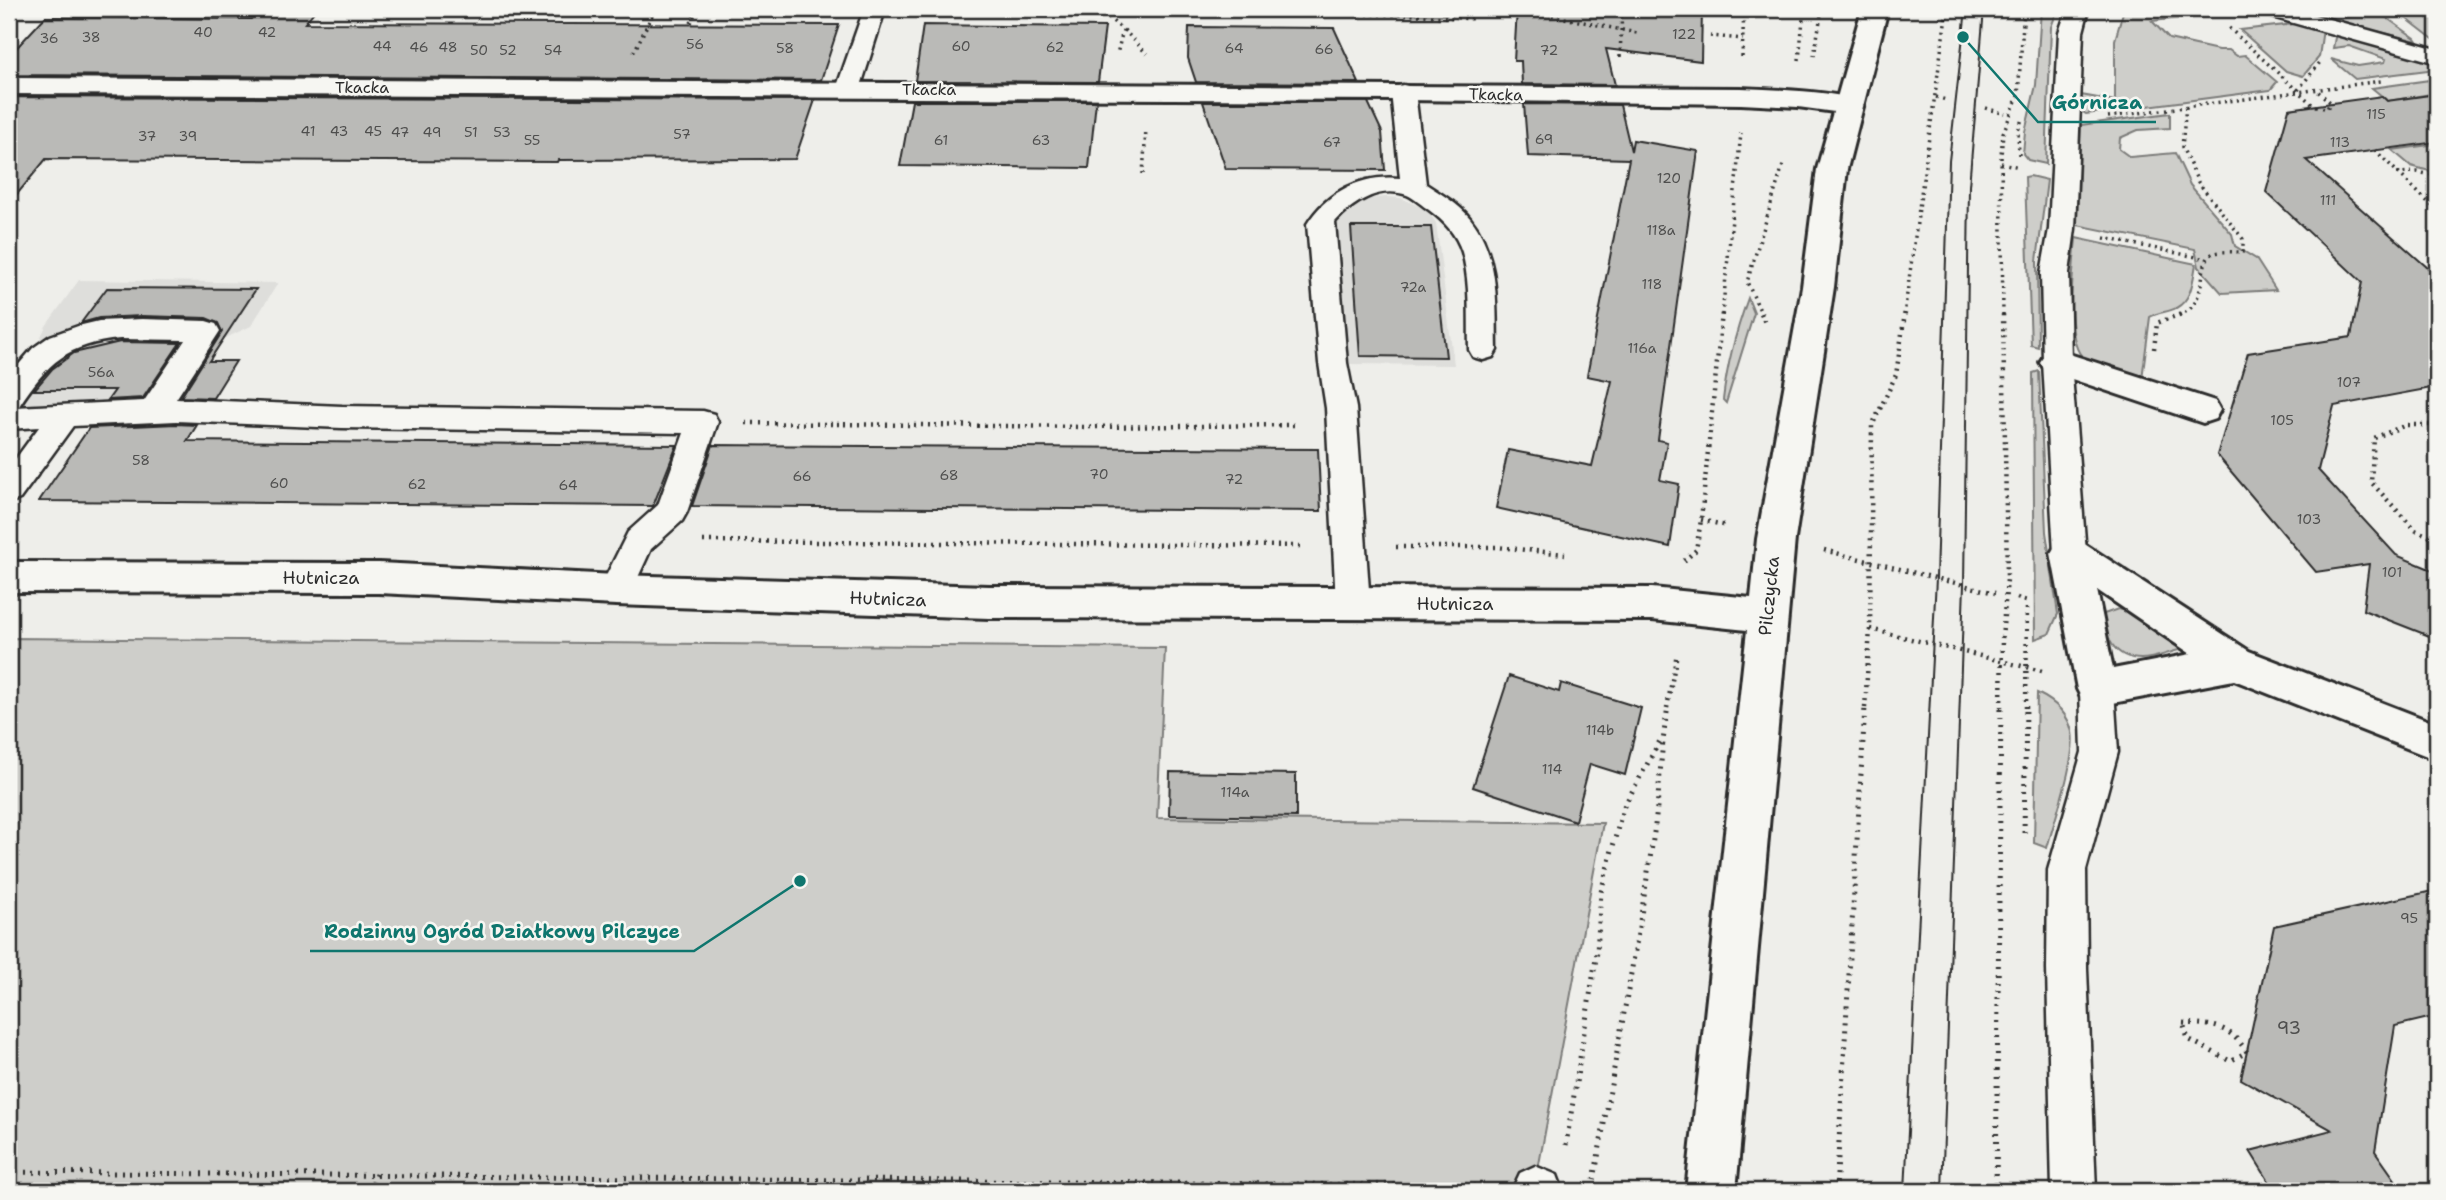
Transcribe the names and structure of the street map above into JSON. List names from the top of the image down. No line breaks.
{"streets":{"street":["Tkacka","Hutnicza","Pilczycka"]},"crossings":[["Tkacka","Pilczycka"],["Hutnicza","Pilczycka"]],"places":["Górnicza","Rodzinny Ogród Działkowy Pilczyce"],"house_numbers":["40","42","122","38","36","56","44","60","46","48","62","58","64","66","50","52","54","72","115","41","43","45","47","49","51","53","57","37","39","69","55","61","63","67","113","120","111","118a","118","72a","116a","56a","107","105","58","70","68","66","72","60","62","64","103","101","114b","114","114a","95","93"]}
